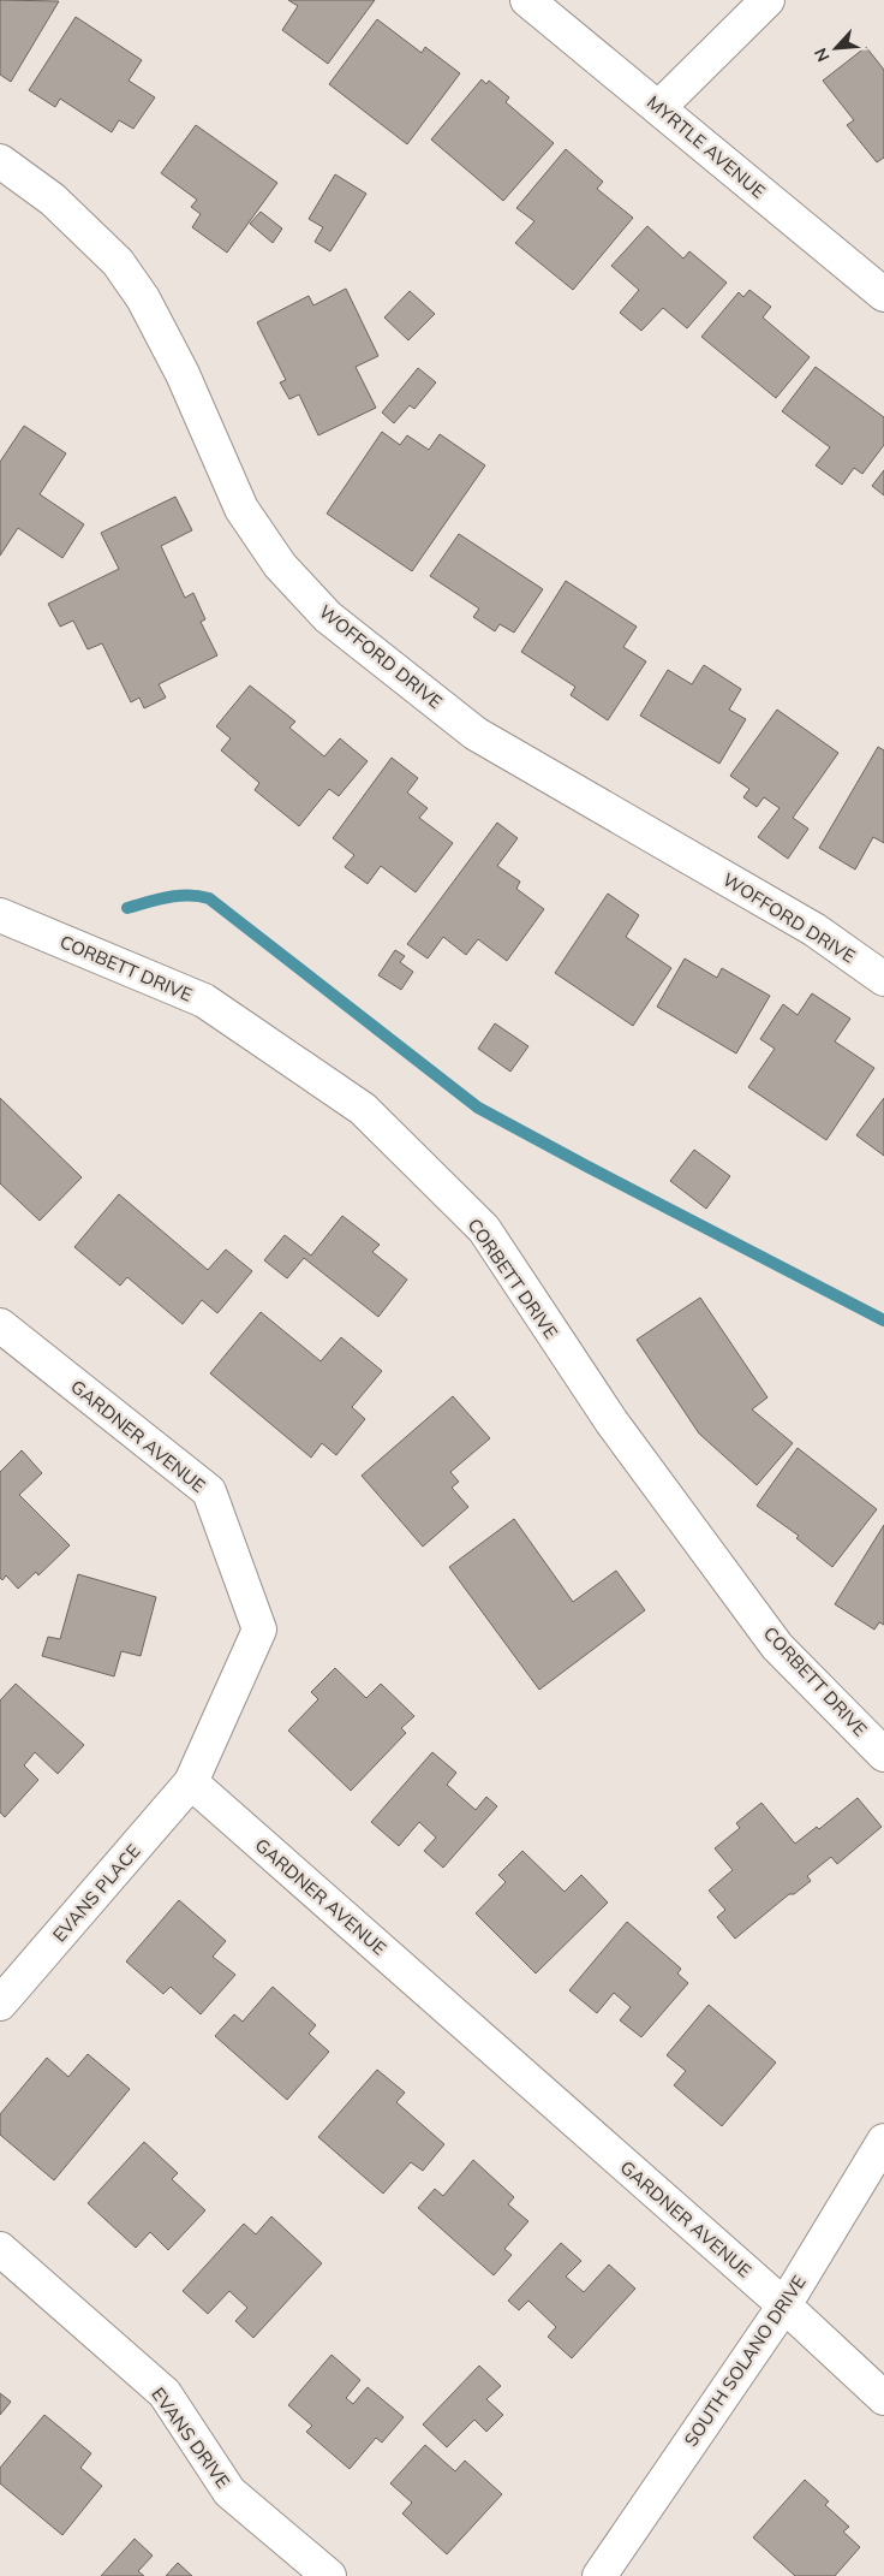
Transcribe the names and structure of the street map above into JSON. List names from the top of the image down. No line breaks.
{"streets":{"street":["MYRTLE AVENUE","WOFFORD DRIVE","CORBETT DRIVE","GARDNER AVENUE","EVANS PLACE","SOUTH SOLANO DRIVE","EVANS DRIVE"]},"crossings":[["GARDNER AVENUE","EVANS PLACE"],["GARDNER AVENUE","SOUTH SOLANO DRIVE"]],"north":"bottom left"}
